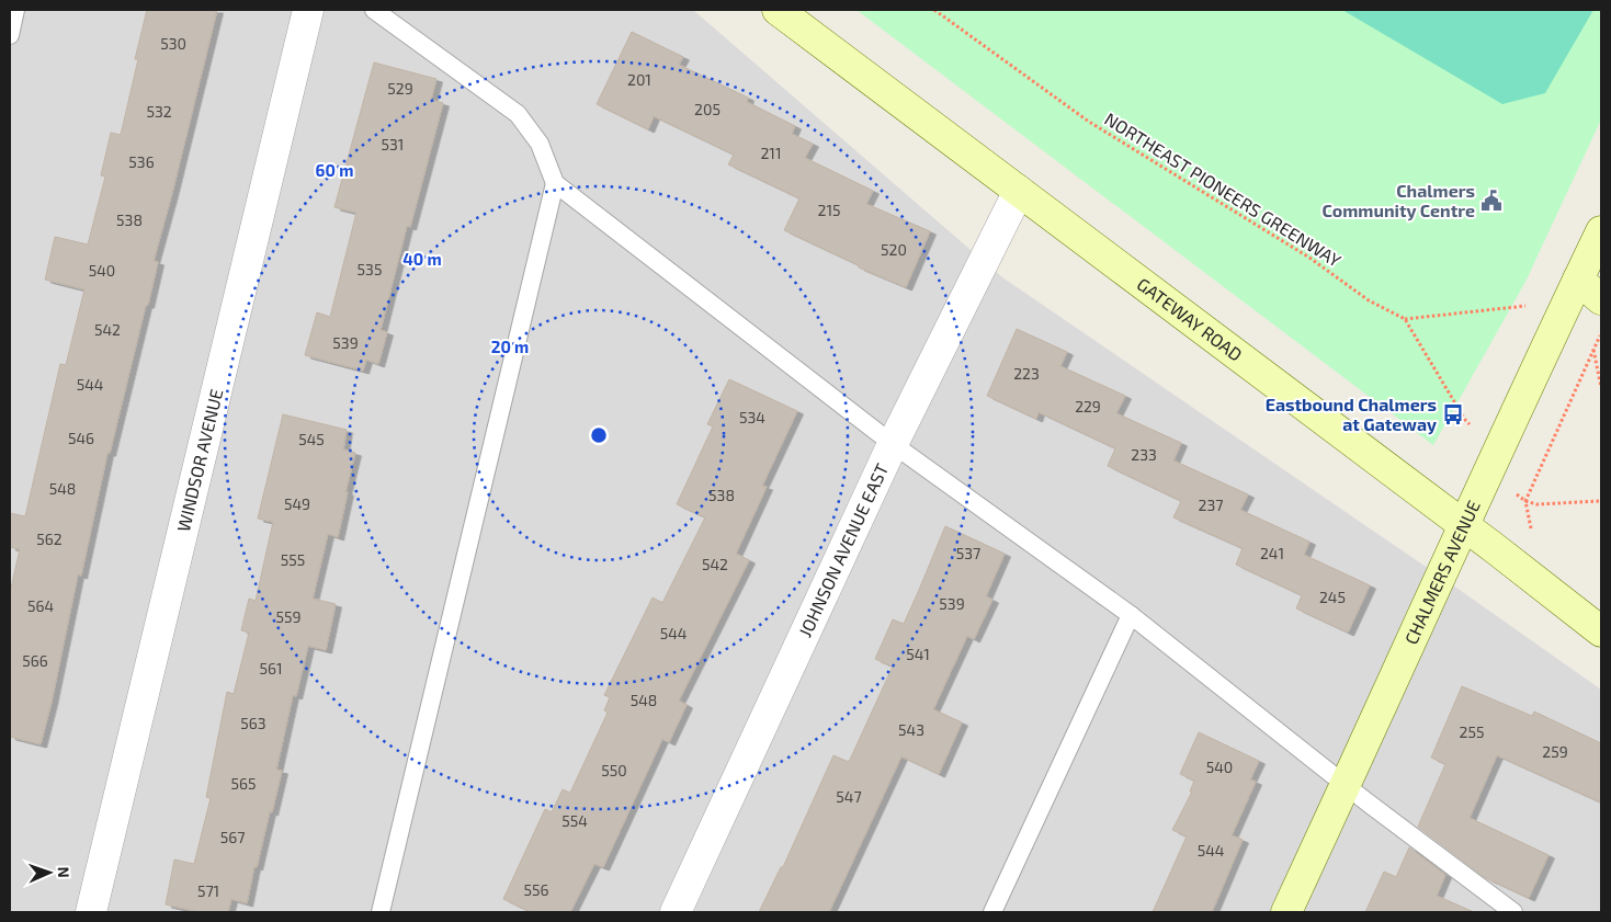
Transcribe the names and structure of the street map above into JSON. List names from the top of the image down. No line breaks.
{"streets":{"street":["GATEWAY ROAD","WINDSOR AVENUE","JOHNSON AVENUE EAST","CHALMERS AVENUE"],"path":["NORTHEAST PIONEERS GREENWAY"]},"crossings":[["GATEWAY ROAD","JOHNSON AVENUE EAST"],["GATEWAY ROAD","CHALMERS AVENUE"]],"places":{"public building":["Chalmers Community Centre"],"bus stop":["Eastbound Chalmers at Gateway"]},"house_numbers":["530","201","529","205","532","531","211","536","215","538","520","535","540","542","539","223","544","229","534","546","545","233","548","538","549","237","562","537","241","555","542","245","539","564","559","544","541","566","561","548","563","543","255","259","540","550","565","547","554","567","544","556","571"],"north":"right","rings":["60 m","40 m","20 m"]}
